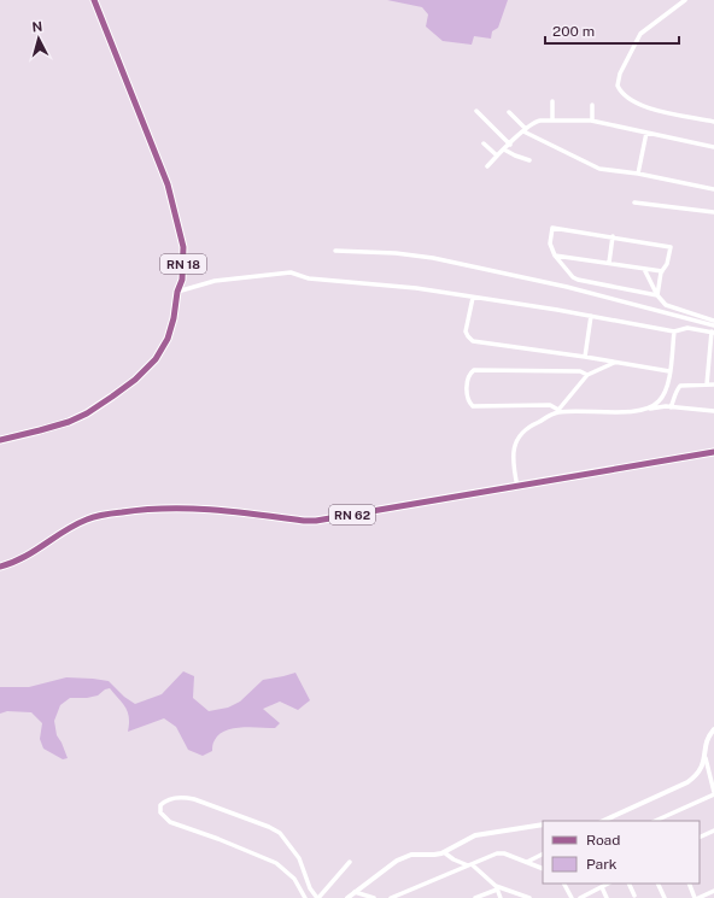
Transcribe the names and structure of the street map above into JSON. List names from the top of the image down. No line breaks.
{"streets":{"main road":["RN 18","RN 62"]},"legend":["Road","Park"],"scale_bar":"200 m","north":"top"}
